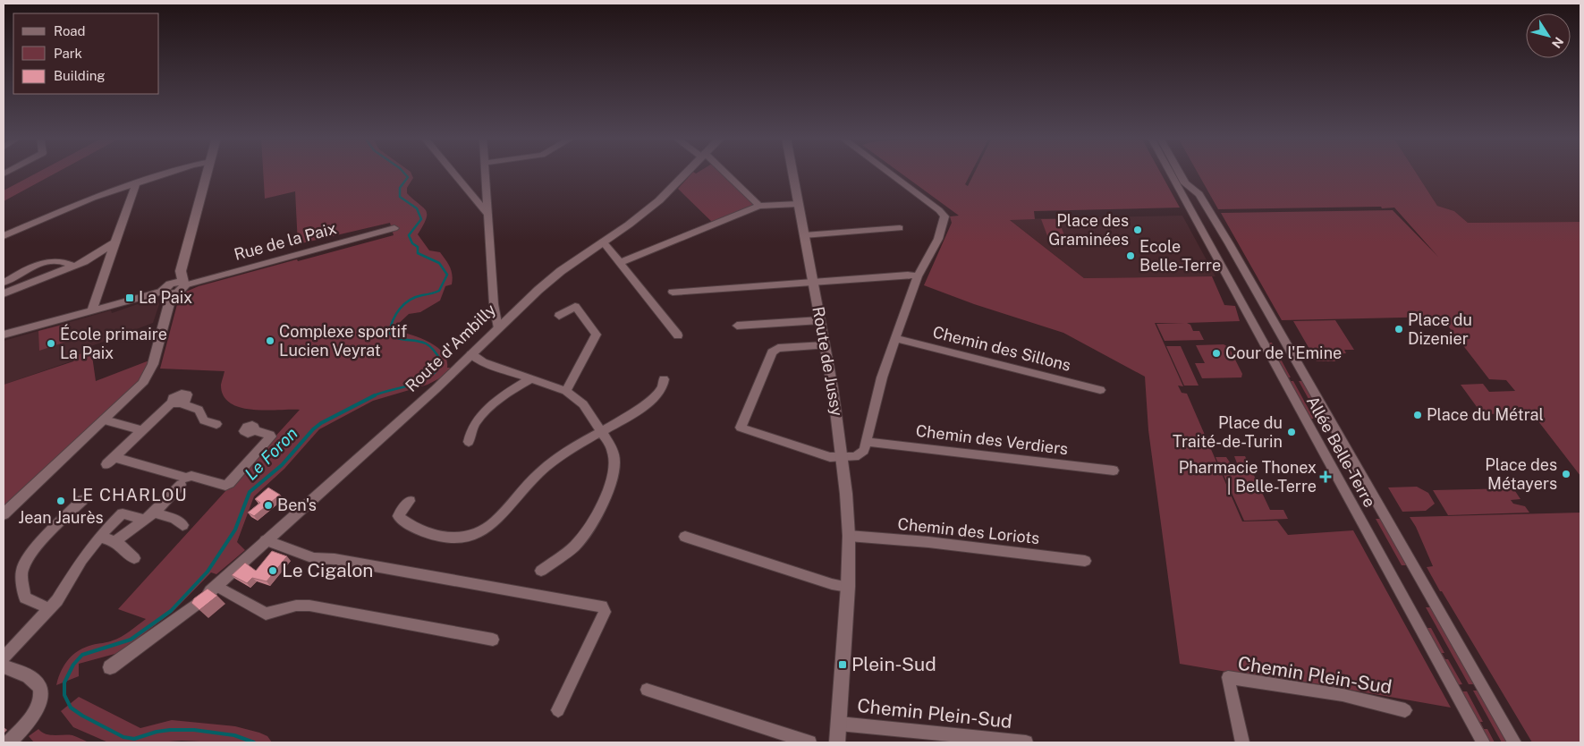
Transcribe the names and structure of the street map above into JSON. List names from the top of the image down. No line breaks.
{"streets":{"street":["Rue de la Paix","Route d'Ambilly","Chemin des Sillons","Route de Jussy","Chemin des Verdiers","Allée Belle-Terre","Chemin des Loriots","Chemin Plein-Sud"]},"crossings":[["Route de Jussy","Chemin des Loriots"],["Route de Jussy","Chemin Plein-Sud"]],"districts":["LE CHARLOU"],"water":["Le Foron"],"places":{"other":["Place des Graminées","Ecole Belle-Terre","Place du Dizenier","Complexe sportif Lucien Veyrat","École primaire La Paix","Cour de l'Emine","Place du Métral","Place du Traité-de-Turin","Place des Métayers","Jean Jaurès","Ben's","Le Cigalon"],"transit":["La Paix","Plein-Sud"],"health":["Pharmacie Thonex | Belle-Terre"]},"legend":["Road","Park","Building"],"north":"bottom right"}
